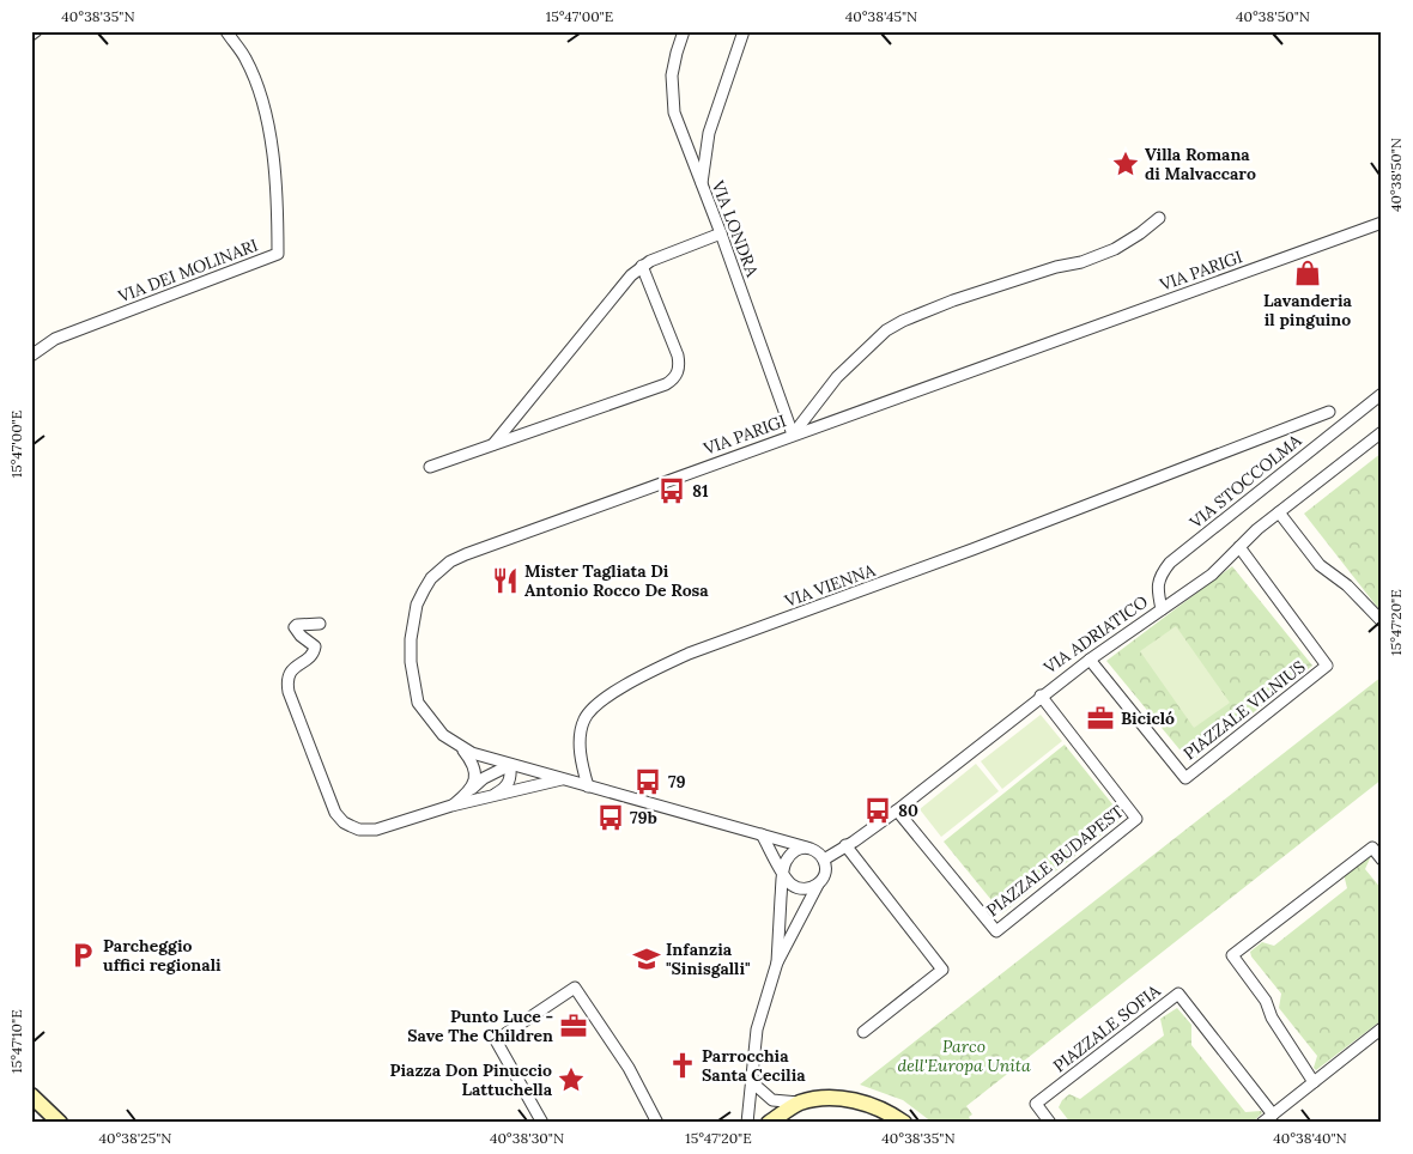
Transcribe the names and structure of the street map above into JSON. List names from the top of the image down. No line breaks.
{"streets":{"street":["VIA LONDRA","VIA DEI MOLINARI","VIA PARIGI","VIA STOCCOLMA","VIA VIENNA","VIA ADRIATICO","PIAZZALE VILNIUS","PIAZZALE BUDAPEST","PIAZZALE SOFIA"]},"crossings":[["VIA LONDRA","VIA PARIGI"],["VIA PARIGI","VIA VIENNA"],["VIA STOCCOLMA","VIA ADRIATICO"],["VIA ADRIATICO","PIAZZALE VILNIUS"],["VIA ADRIATICO","PIAZZALE BUDAPEST"]],"parks":["Parco dell'Europa Unita"],"places":{"place":["Villa Romana di Malvaccaro","Piazza Don Pinuccio Lattuchella"],"shop":["Lavanderia il pinguino"],"bus stop":["81","79","80","79b"],"restaurant":["Mister Tagliata Di Antonio Rocco De Rosa"],"office":["Bicicló","Punto Luce - Save The Children"],"parking":["Parcheggio uffici regionali"],"school or university":["Infanzia \"Sinisgalli\""],"church":["Parrocchia Santa Cecilia"]},"coordinates":["40°38'35\"N","15°47'00\"E","40°38'45\"N","40°38'50\"N","15°47'20\"E","15°47'10\"E","40°38'25\"N","40°38'30\"N","40°38'40\"N"]}
